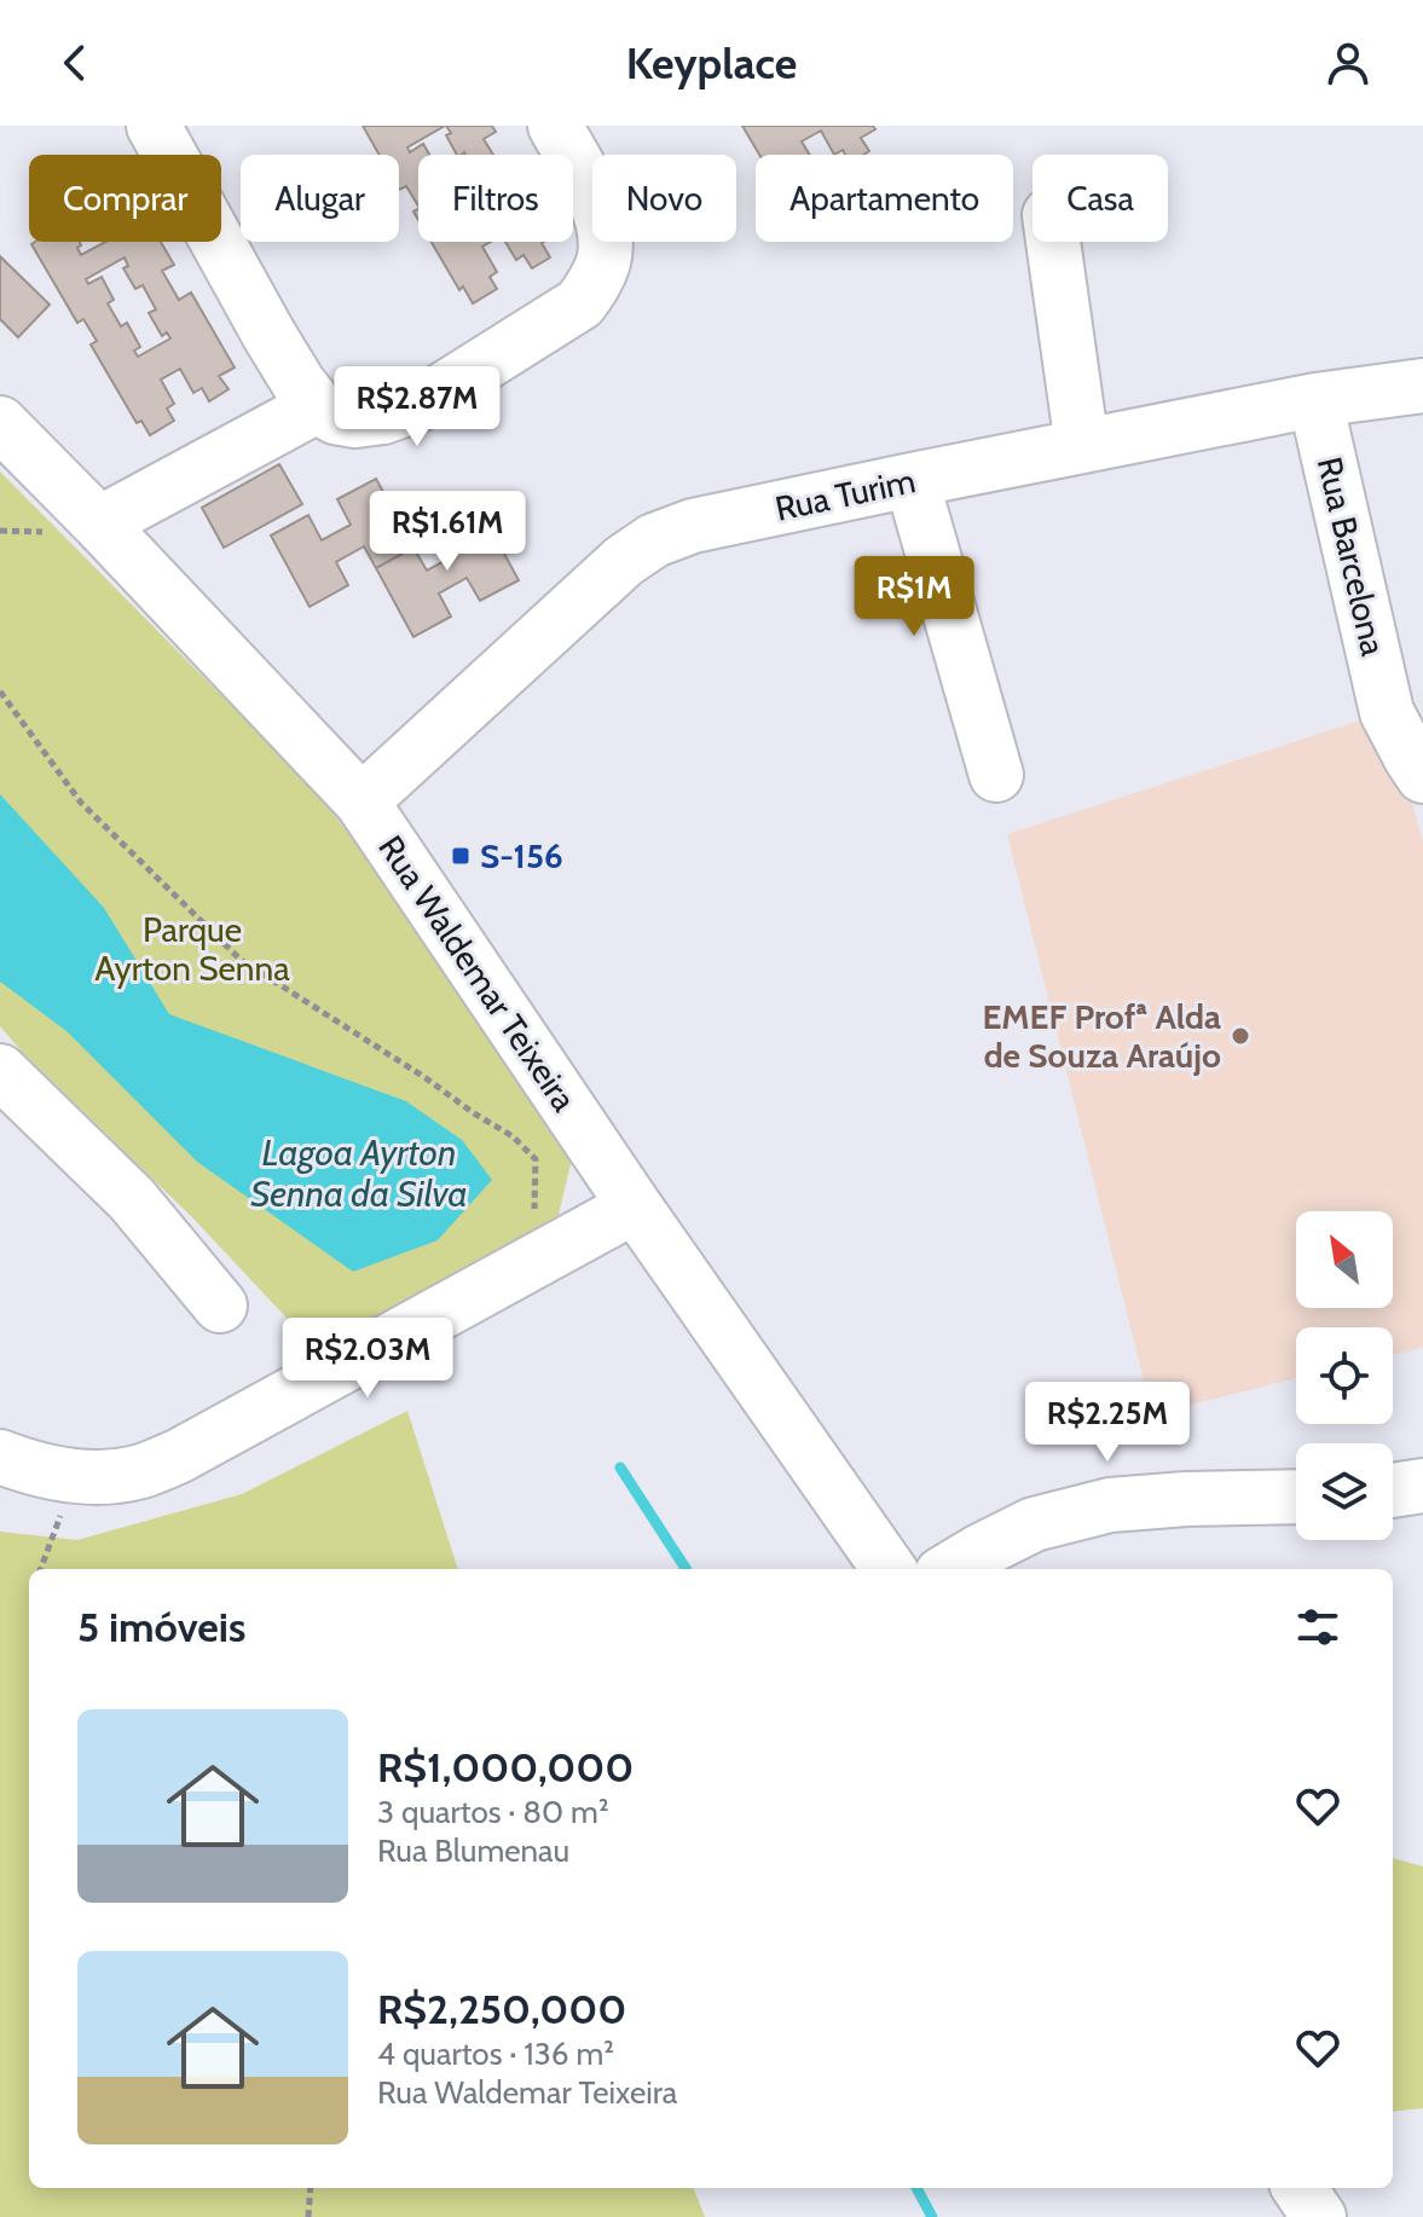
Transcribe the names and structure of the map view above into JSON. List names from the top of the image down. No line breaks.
{"streets":{"street":["Rua Turim","Rua Barcelona","Rua Waldemar Teixeira"]},"crossings":[["Rua Turim","Rua Barcelona"],["Rua Turim","Rua Waldemar Teixeira"]],"water":["Lagoa Ayrton Senna da Silva"],"parks":["Parque Ayrton Senna"],"places":{"transit":["S-156"],"other":["EMEF Profª Alda de Souza Araújo"]},"north":"top left","page":{"header":"Keyplace","chip":["Comprar","Alugar","Filtros","Novo","Apartamento","Casa"],"price":["R$2.87M","R$1.61M","R$1M","R$2.03M","R$2.25M"],"heading":"5 imóveis","list":[{"name":"R$1,000,000","note":"3 quartos · 80 m² · Rua Blumenau"},{"name":"R$2,250,000","note":"4 quartos · 136 m² · Rua Waldemar Teixeira"}]}}
